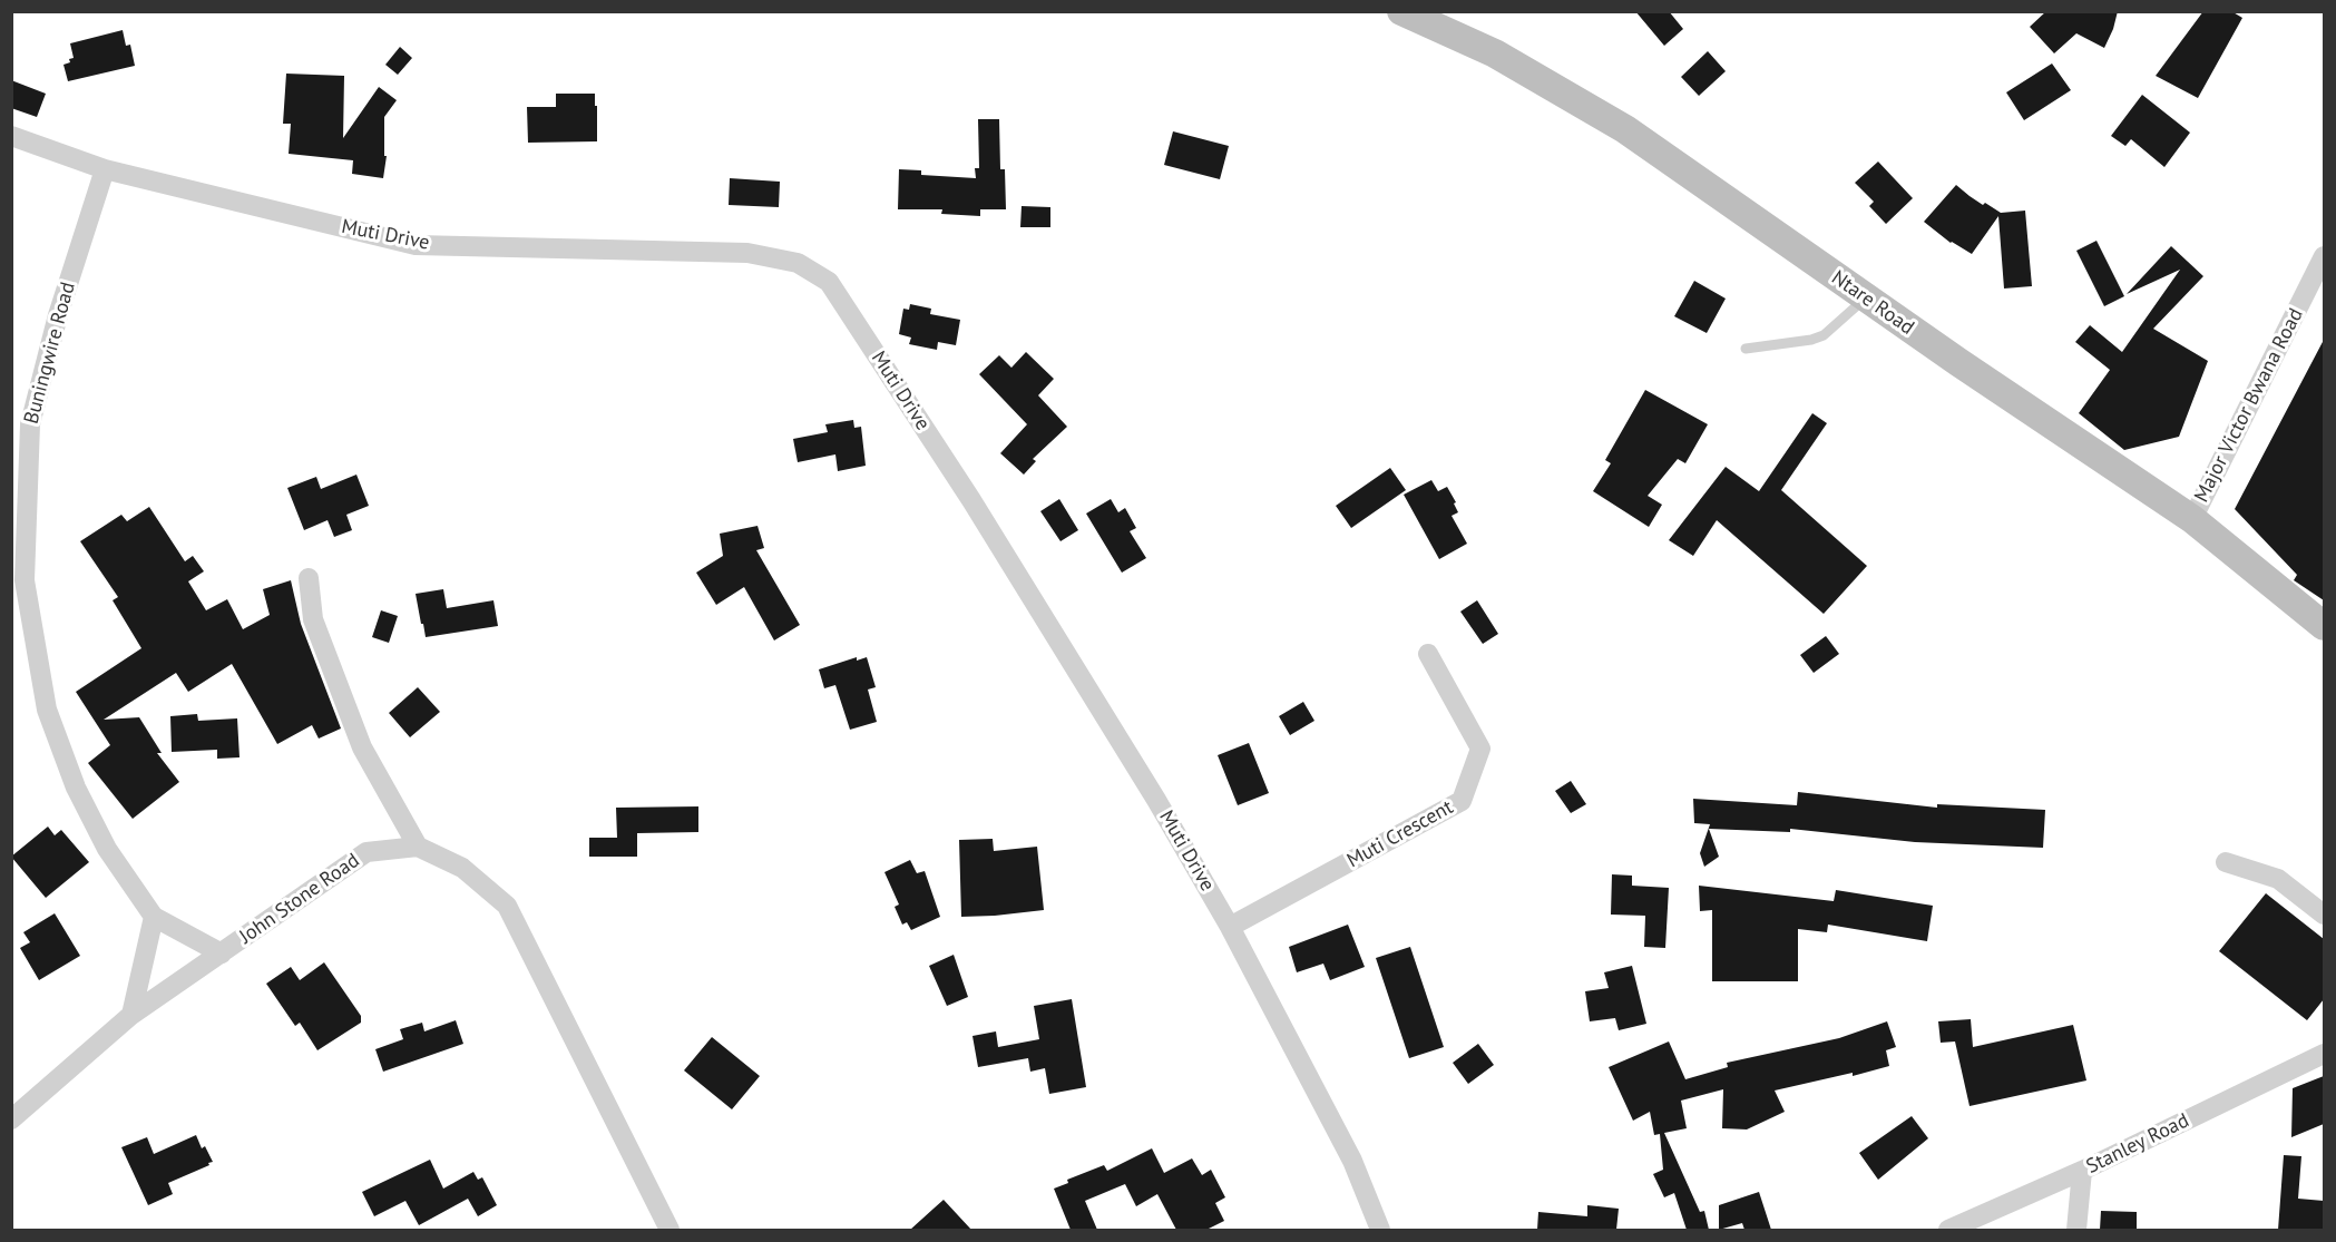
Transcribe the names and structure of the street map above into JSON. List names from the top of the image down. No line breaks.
{"streets":{"main road":["Ntare Road"],"street":["Muti Drive","Buningwire Road","Major Victor Bwana Road","Muti Crescent","John Stone Road","Stanley Road"]},"crossings":[["Muti Drive","Buningwire Road"],["Muti Drive","Muti Crescent"],["Ntare Road","Major Victor Bwana Road"],["Buningwire Road","John Stone Road"]]}
